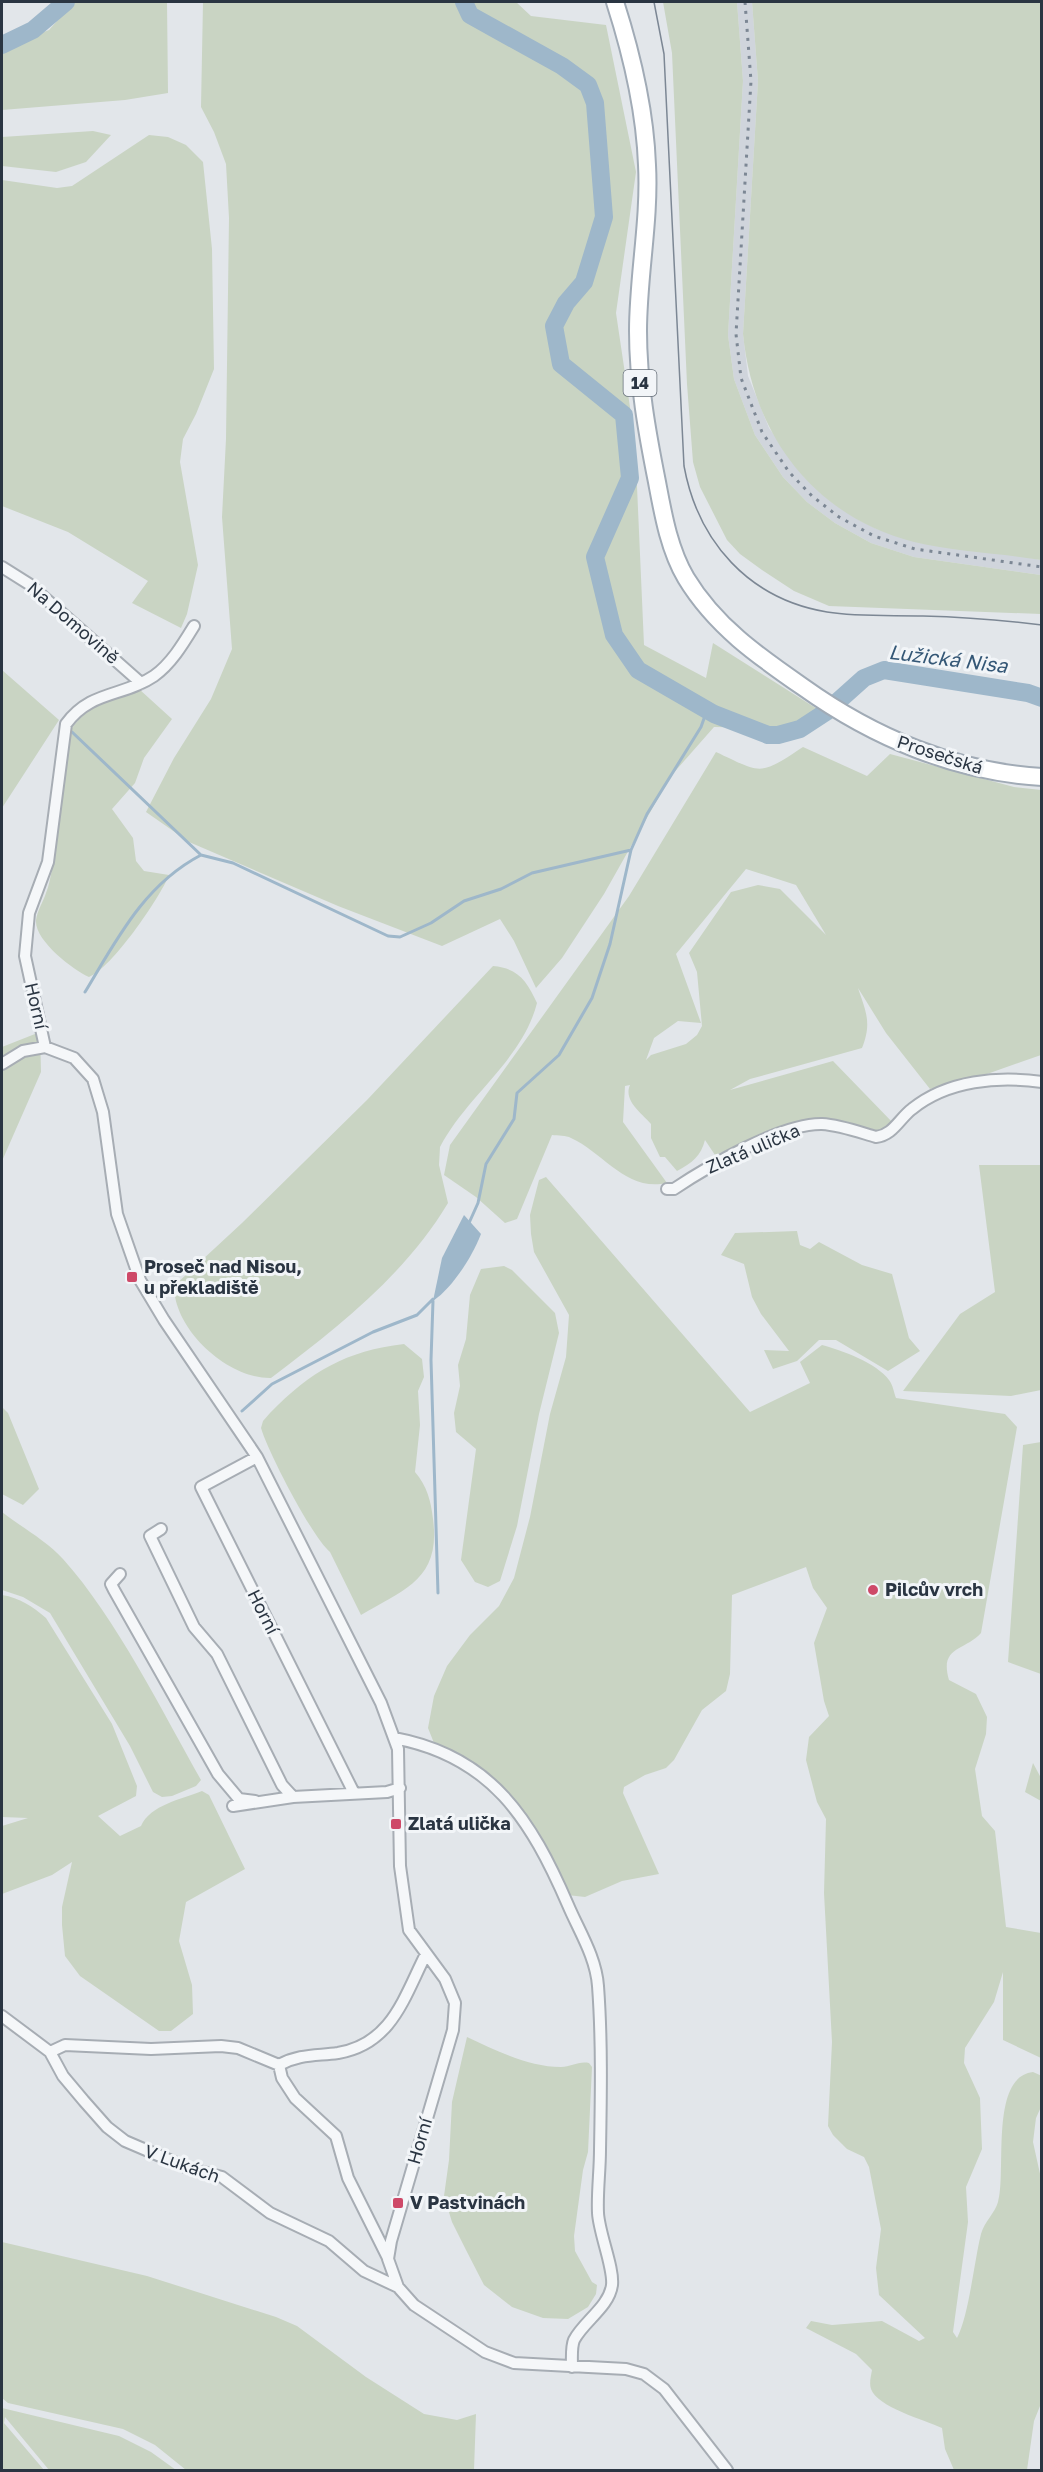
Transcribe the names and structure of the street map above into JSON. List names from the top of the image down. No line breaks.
{"streets":{"main road":["14","Prosečská"],"street":["Na Domovině","Horní","Zlatá ulička","V Lukách"]},"crossings":[["Na Domovině","Horní"]],"water":["Lužická Nisa"],"places":{"transit":["Proseč nad Nisou, u překladiště","Zlatá ulička","V Pastvinách"],"other":["Pilcův vrch"]}}
